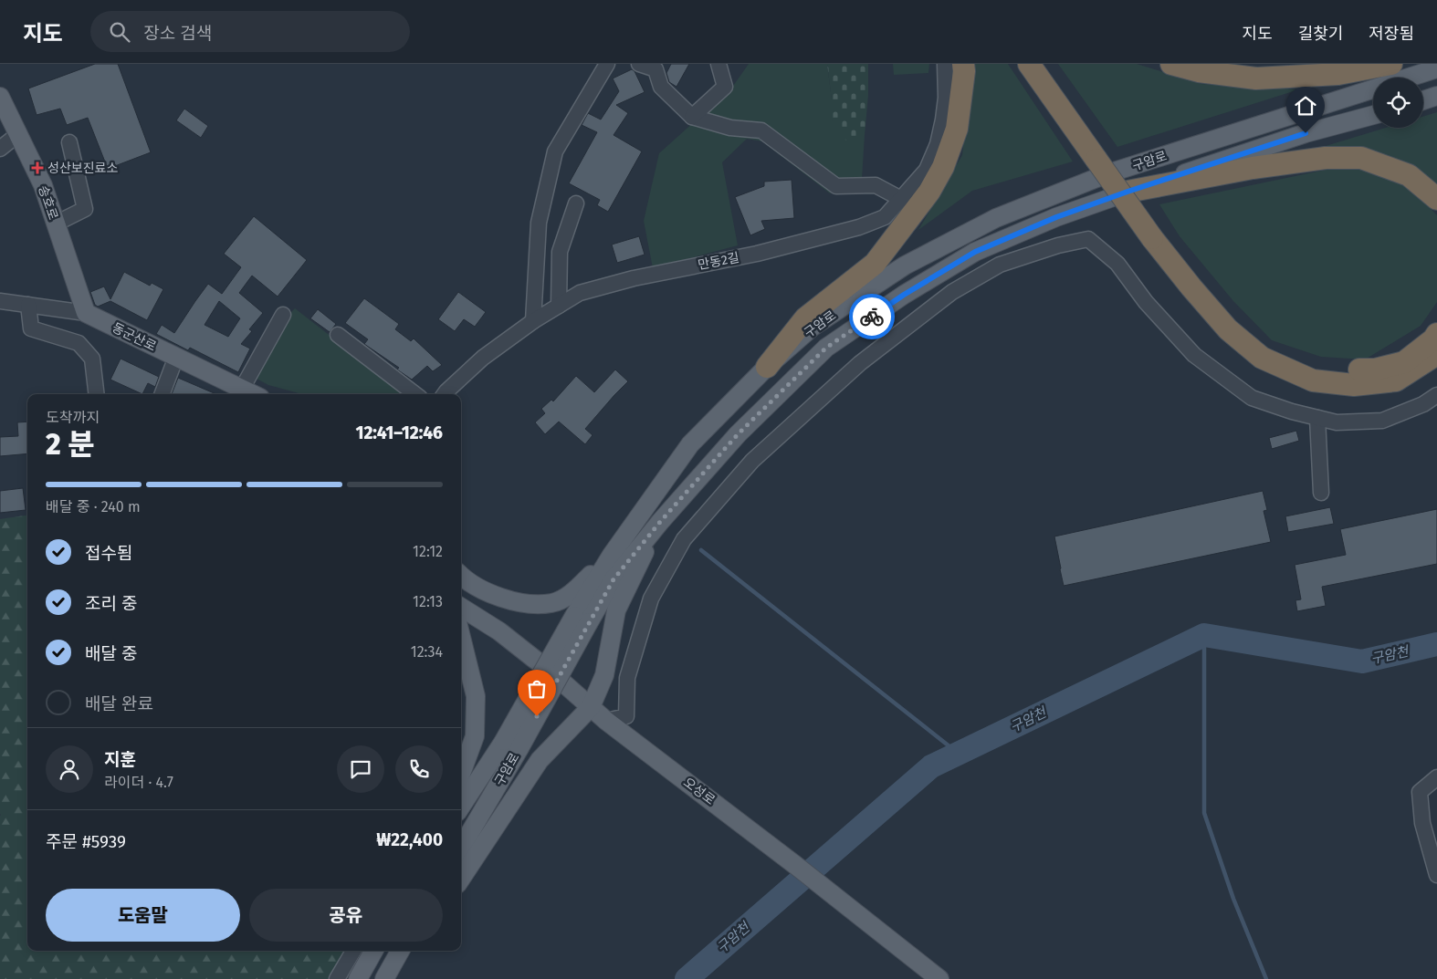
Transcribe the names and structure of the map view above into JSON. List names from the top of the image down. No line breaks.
{"streets":{"main road":["구암로","송호로","동군산로","오성로"],"street":["만동2길"]},"crossings":[["송호로","동군산로"]],"water":["구암천"],"places":{"health":["성산보진료소"]},"page":{"header":"지도","search":"장소 검색","nav":["지도","길찾기","저장됨"],"heading":["2 분","도착까지","12:41–12:46"],"panel":["지훈","라이더 · 4.7","주문 #5939","₩22,400"],"bar":"배달 중 · 240 m","list":[["접수됨","12:12"],["조리 중","12:13"],["배달 중","12:34"],"배달 완료"],"buttons":["도움말","공유"]}}
